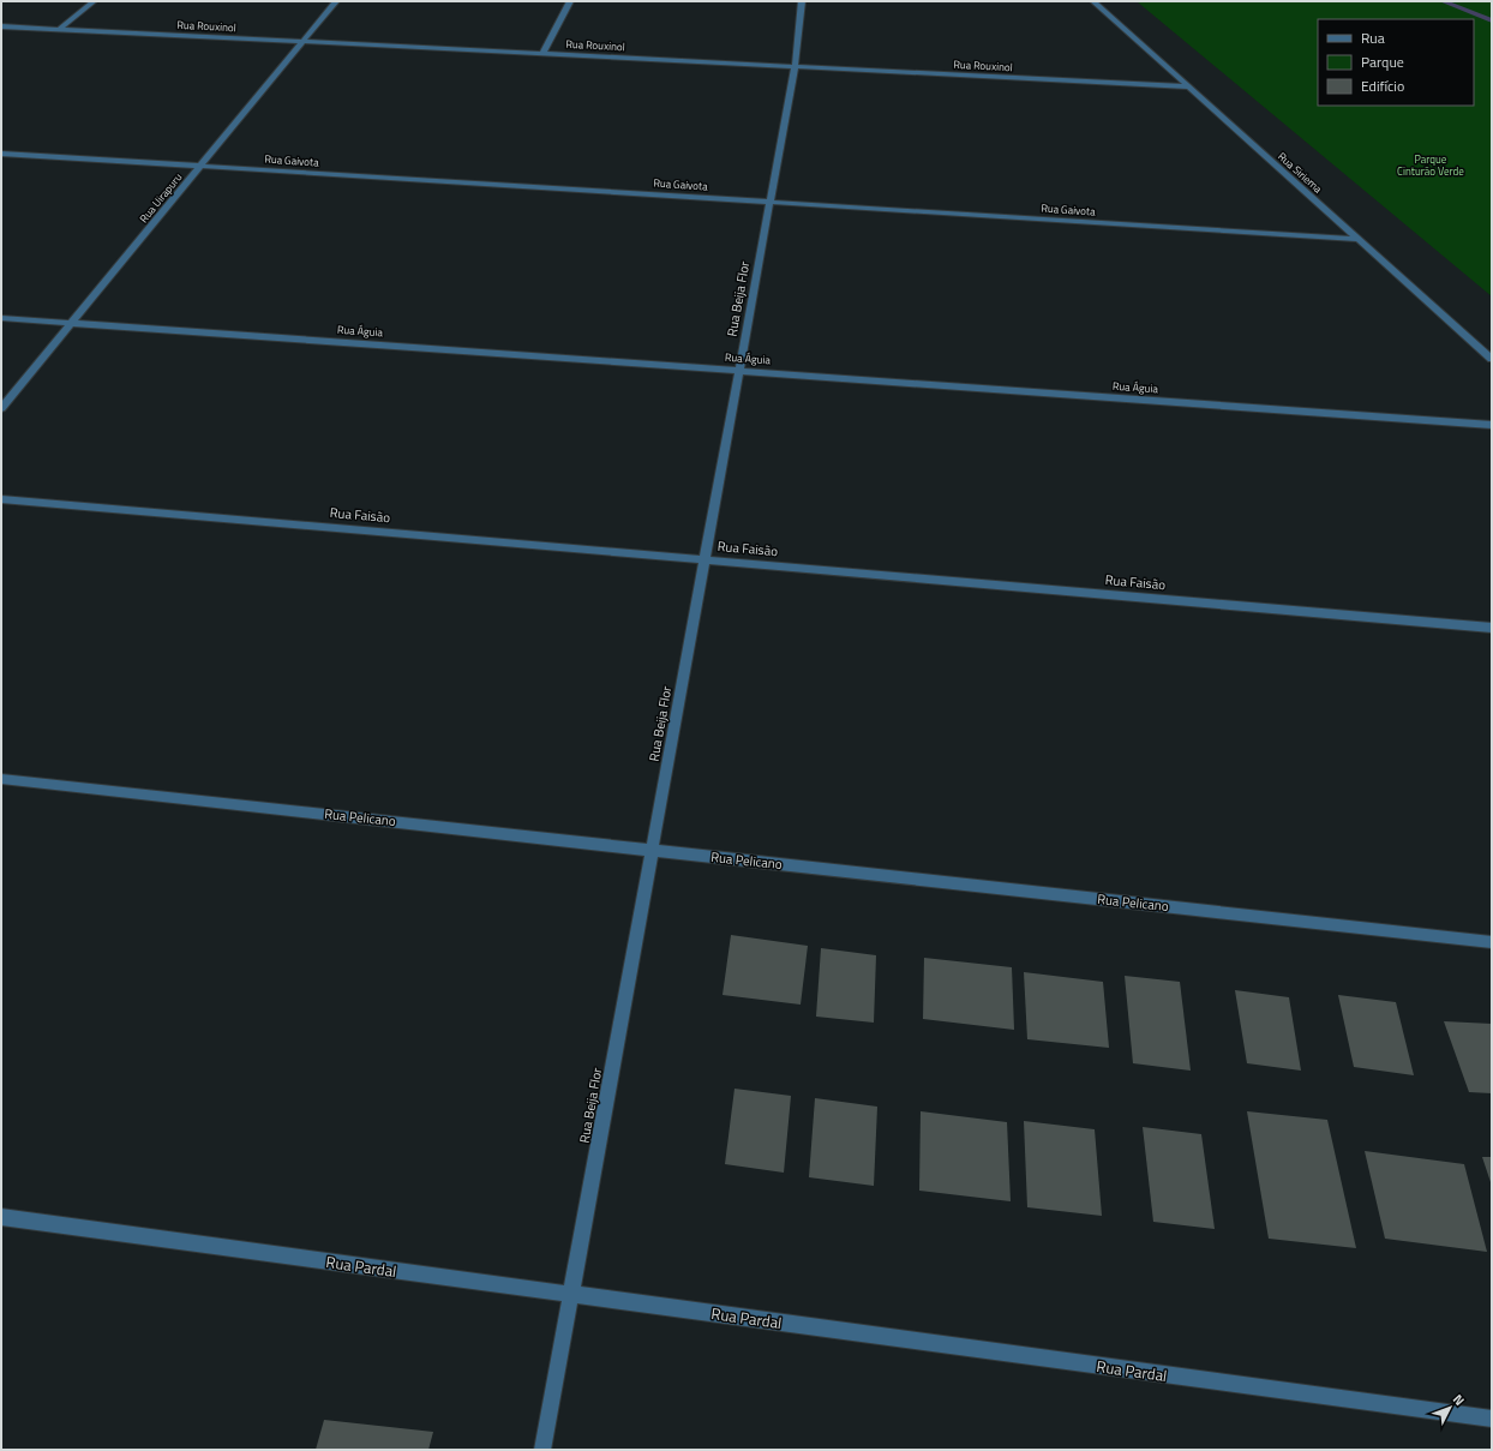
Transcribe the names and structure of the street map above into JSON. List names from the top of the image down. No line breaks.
{"streets":{"street":["Rua Rouxinol","Rua Gaivota","Rua Siriema","Rua Uirapuru","Rua Beija Flor","Rua Águia","Rua Faisão","Rua Pelicano","Rua Pardal"]},"crossings":[["Rua Rouxinol","Rua Siriema"],["Rua Rouxinol","Rua Uirapuru"],["Rua Rouxinol","Rua Beija Flor"],["Rua Gaivota","Rua Siriema"],["Rua Gaivota","Rua Uirapuru"],["Rua Gaivota","Rua Beija Flor"],["Rua Uirapuru","Rua Águia"],["Rua Beija Flor","Rua Águia"],["Rua Beija Flor","Rua Faisão"],["Rua Beija Flor","Rua Pelicano"],["Rua Beija Flor","Rua Pardal"]],"parks":["Parque Cinturão Verde"],"legend":["Rua","Parque","Edifício"],"north":"top right"}
